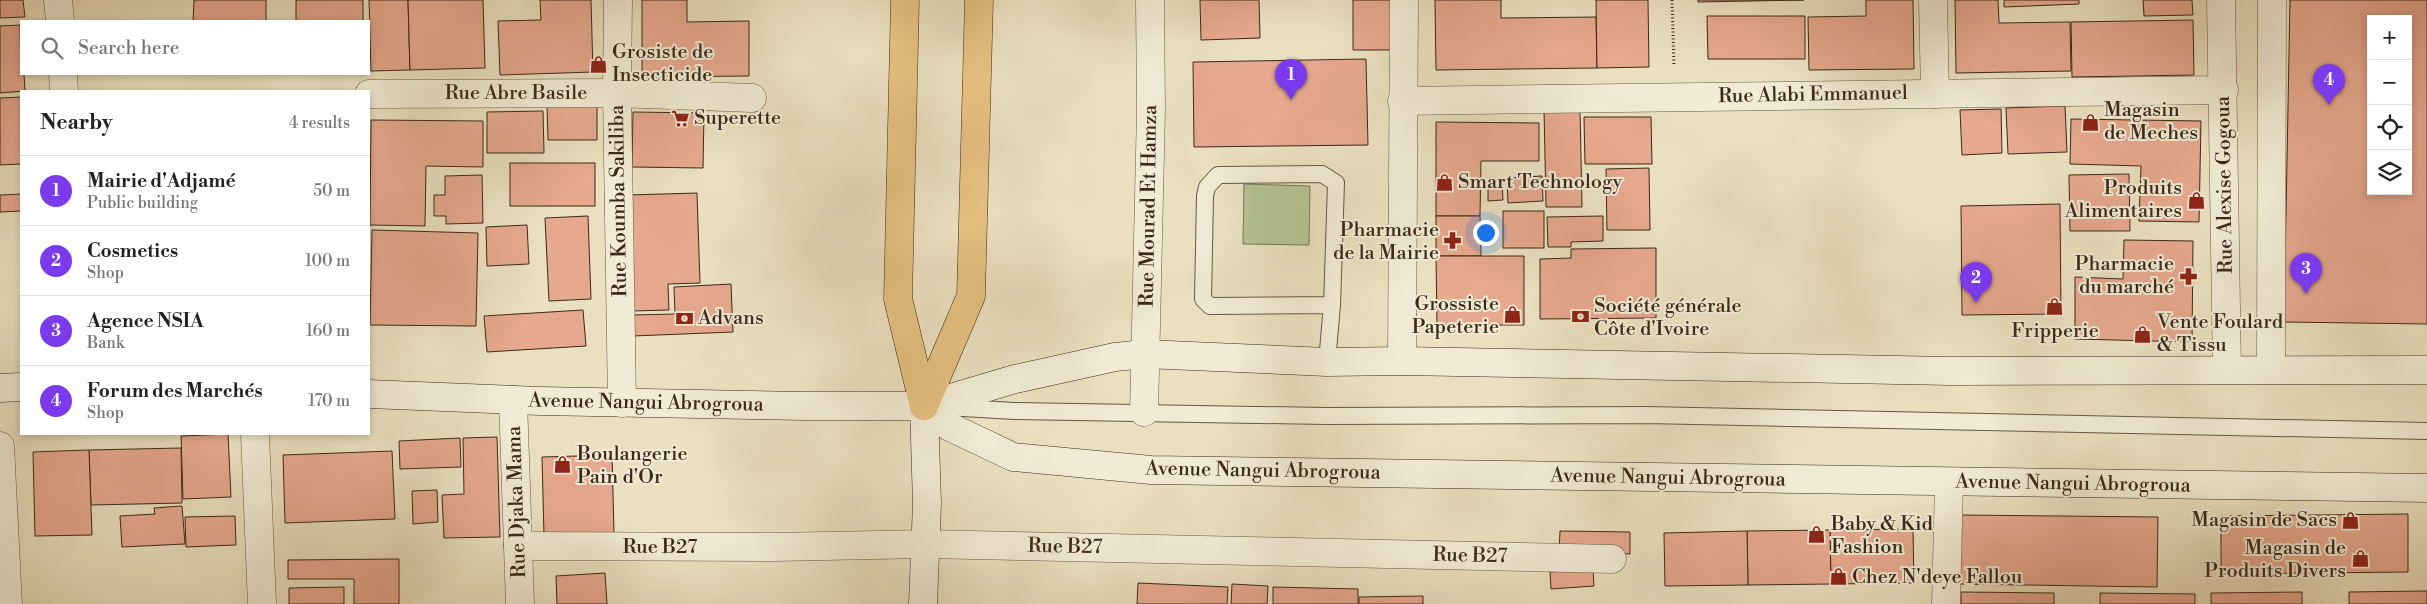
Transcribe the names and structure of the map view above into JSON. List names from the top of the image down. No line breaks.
{"streets":{"street":["Rue Abre Basile","Rue Alabi Emmanuel","Rue Alexise Gogoua","Rue Koumba Sakiliba","Rue Mourad Et Hamza","Avenue Nangui Abrogroua","Rue Djaka Mama","Rue B27"]},"crossings":[["Rue Abre Basile","Rue Koumba Sakiliba"],["Rue Alabi Emmanuel","Rue Alexise Gogoua"],["Rue Alexise Gogoua","Avenue Nangui Abrogroua"],["Rue Koumba Sakiliba","Avenue Nangui Abrogroua"],["Rue Mourad Et Hamza","Avenue Nangui Abrogroua"],["Avenue Nangui Abrogroua","Rue Djaka Mama"],["Rue Djaka Mama","Rue B27"]],"places":{"shop":["Grosiste de Insecticide","Magasin de Meches","Smart Technology","Produits Alimentaires","Fripperie","Grossiste Papeterie","Vente Foulard & Tissu","Boulangerie Pain d'Or","Magasin de Sacs","Baby & Kid Fashion","Magasin de Produits Divers","Chez N'deye Fallou"],"supermarket":["Superette"],"pharmacy":["Pharmacie de la Mairie","Pharmacie du marché"],"bank":["Société générale Côte d'Ivoire","Advans"]},"page":{"map_buttons":["+","−"],"search":"Search here","pins":["1","4","3","2"],"heading":["Nearby","4 results"],"list":[{"mark":"1","name":"Mairie d'Adjamé","note":"Public building","value":"50 m"},{"mark":"2","name":"Cosmetics","note":"Shop","value":"100 m"},{"mark":"3","name":"Agence NSIA","note":"Bank","value":"160 m"},{"mark":"4","name":"Forum des Marchés","note":"Shop","value":"170 m"}]}}
